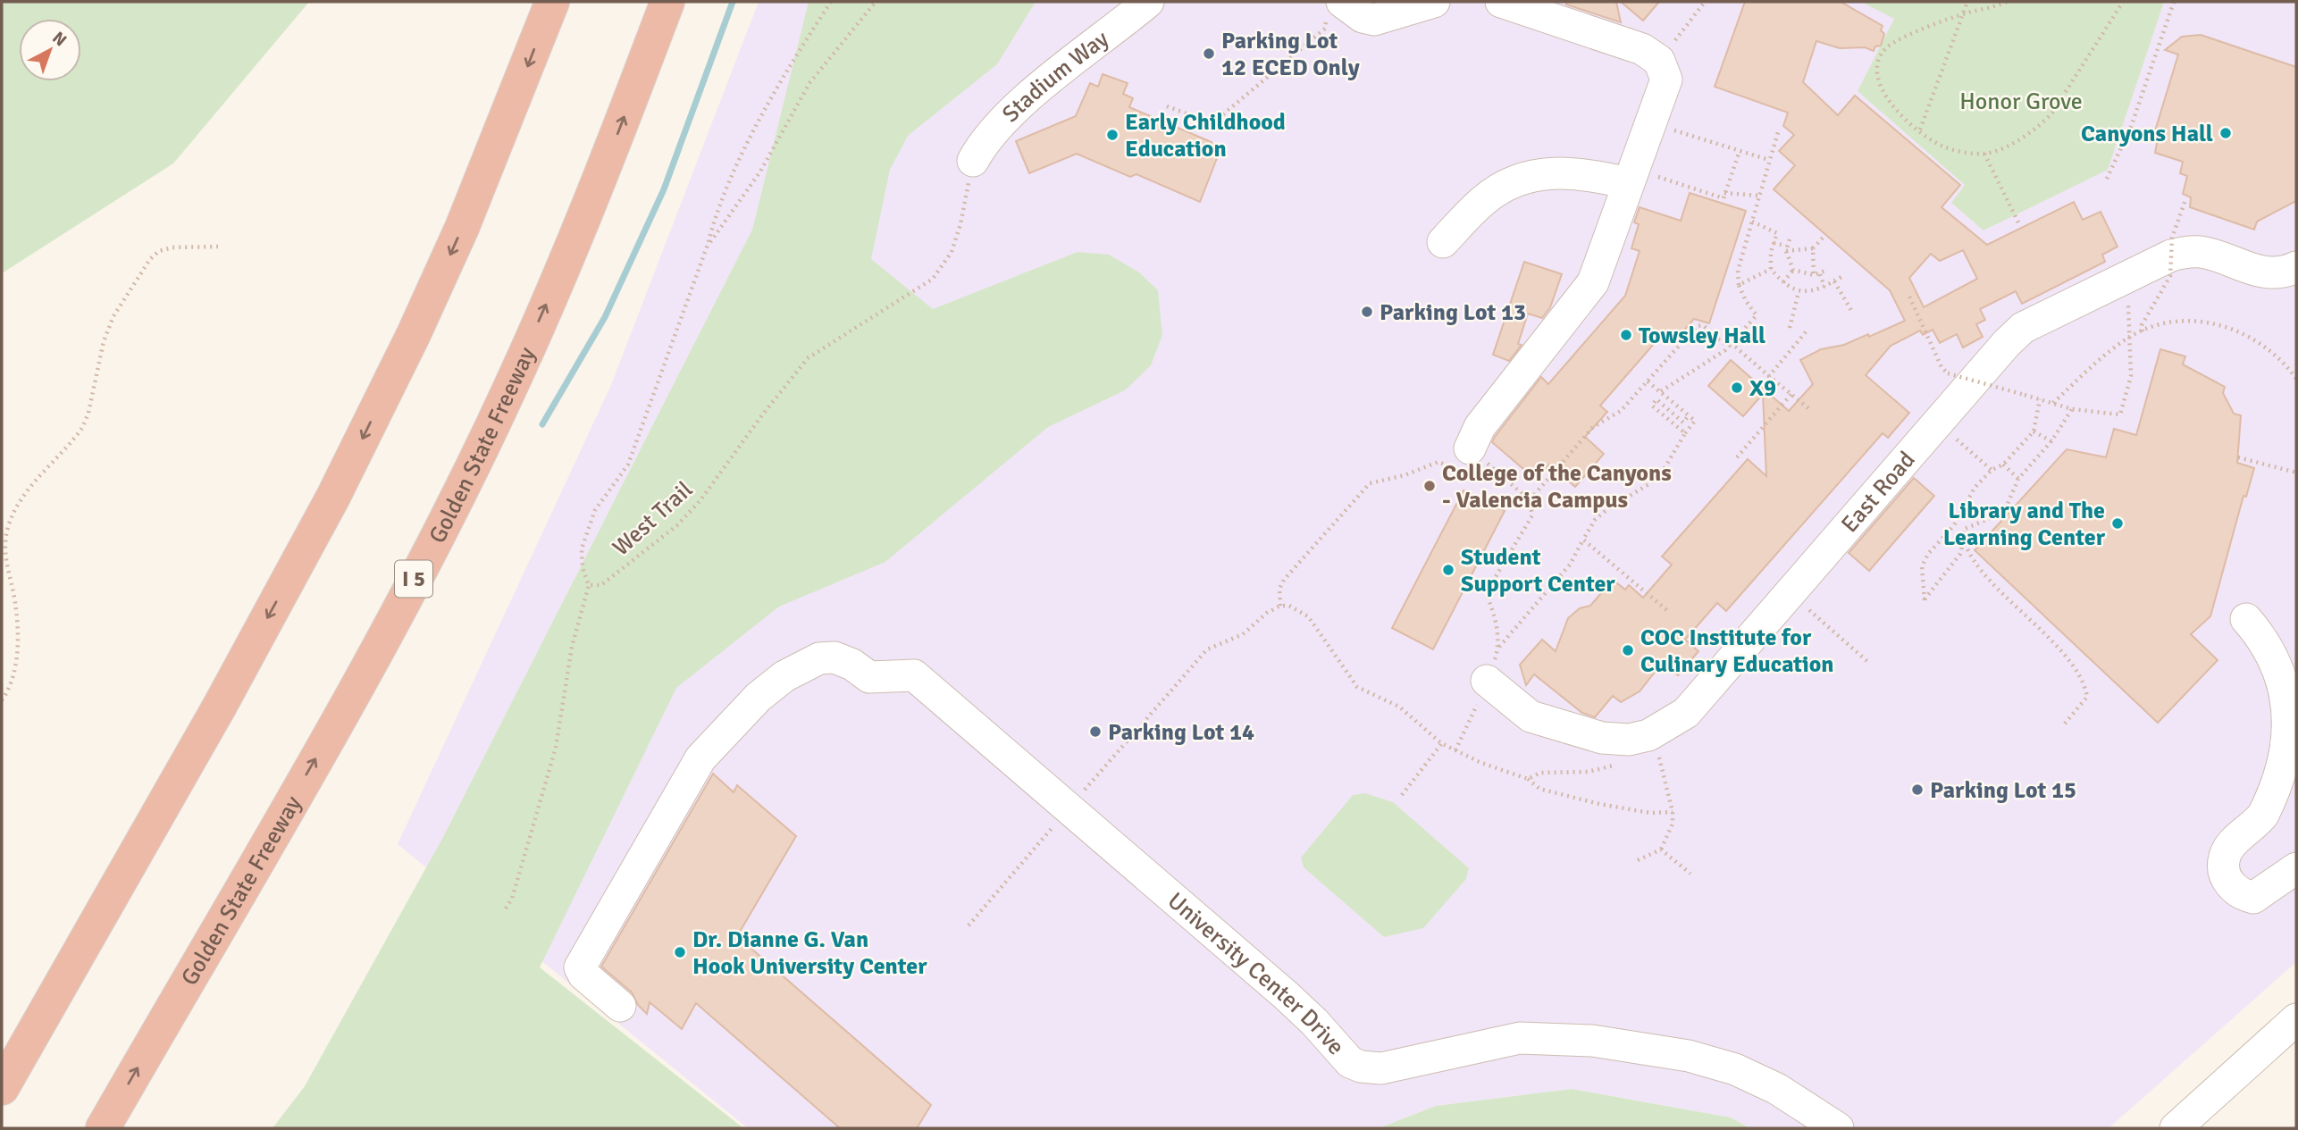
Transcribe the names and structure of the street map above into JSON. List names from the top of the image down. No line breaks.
{"streets":{"highway":["Golden State Freeway","I 5"],"street":["Stadium Way","East Road","University Center Drive"],"path":["West Trail"]},"crossings":[["Stadium Way","West Trail"]],"parks":["Honor Grove"],"places":["Parking Lot 12 ECED Only","Canyons Hall","Early Childhood Education","Parking Lot 13","Towsley Hall","X9","College of the Canyons - Valencia Campus","Library and The Learning Center","Student Support Center","COC Institute for Culinary Education","Parking Lot 14","Parking Lot 15","Dr. Dianne G. Van Hook University Center"],"north":"top right"}
